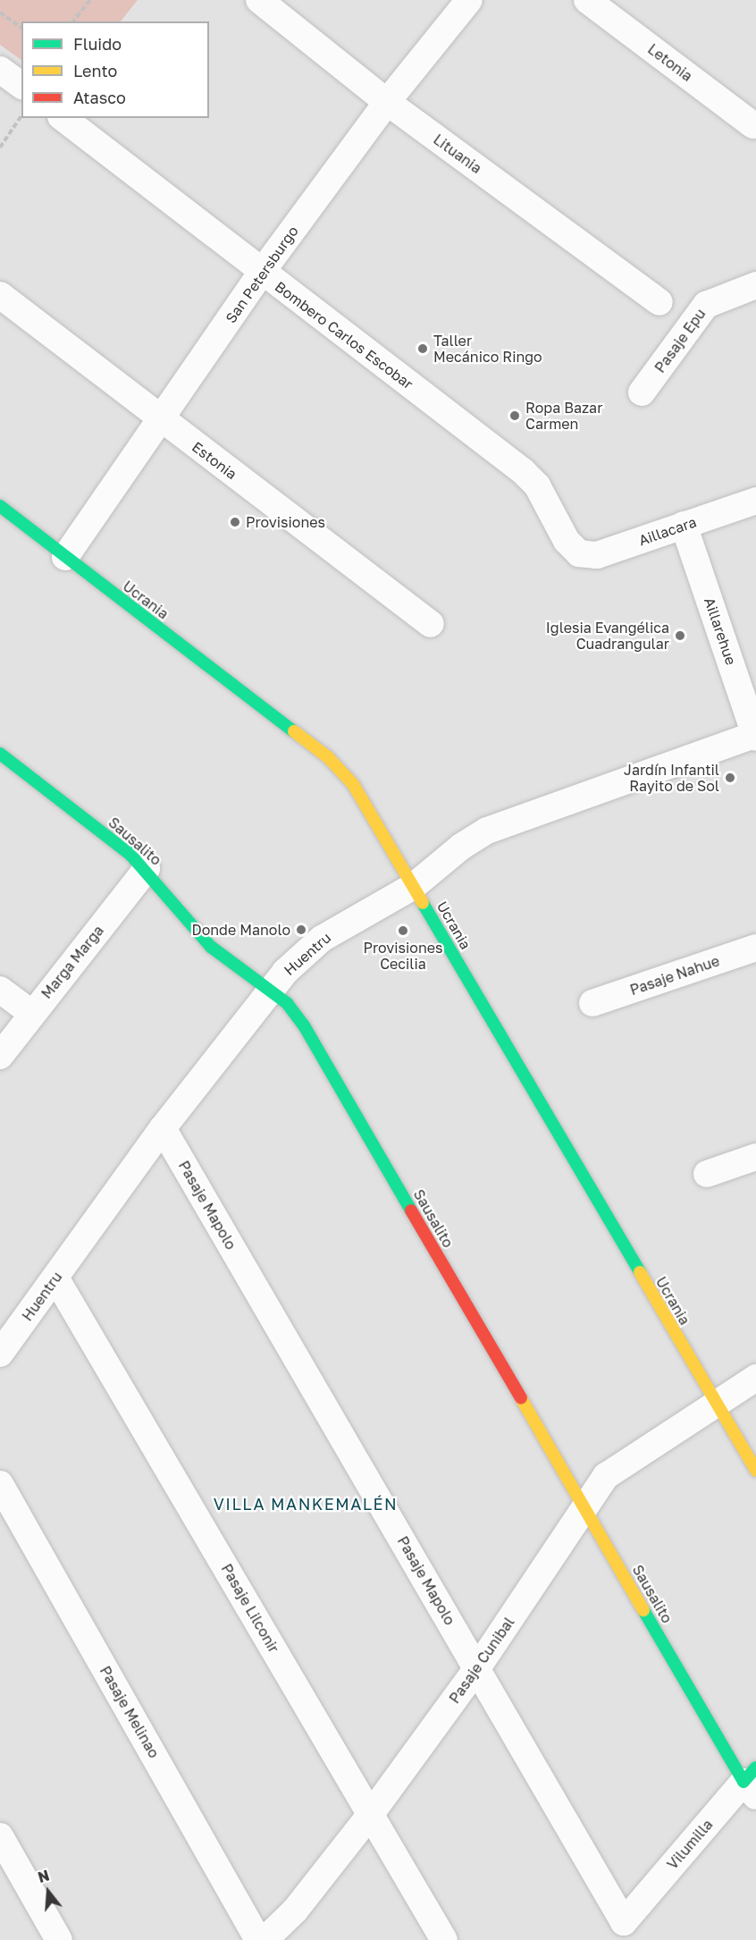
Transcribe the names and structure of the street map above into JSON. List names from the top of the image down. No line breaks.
{"streets":{"street":["Letonia","Lituania","San Petersburgo","Bombero Carlos Escobar","Pasaje Epu","Estonia","Aillacara","Ucrania","Aillarehue","Sausalito","Huentru","Marga Marga","Pasaje Nahue","Pasaje Mapolo","Pasaje Lilconir","Pasaje Cunibal","Pasaje Melinao","Vilumilla"]},"crossings":[["Lituania","San Petersburgo"],["San Petersburgo","Bombero Carlos Escobar"],["San Petersburgo","Estonia"],["San Petersburgo","Ucrania"],["Bombero Carlos Escobar","Aillacara"],["Aillacara","Aillarehue"],["Ucrania","Huentru"],["Ucrania","Pasaje Cunibal"],["Aillarehue","Huentru"],["Sausalito","Huentru"],["Sausalito","Marga Marga"],["Sausalito","Pasaje Cunibal"],["Sausalito","Vilumilla"],["Huentru","Pasaje Mapolo"],["Huentru","Pasaje Lilconir"],["Pasaje Mapolo","Pasaje Cunibal"],["Pasaje Mapolo","Vilumilla"],["Pasaje Lilconir","Pasaje Cunibal"]],"districts":["VILLA MANKEMALÉN"],"places":["Taller Mecánico Ringo","Ropa Bazar Carmen","Provisiones","Iglesia Evangélica Cuadrangular","Jardín Infantil Rayito de Sol","Donde Manolo","Provisiones Cecilia"],"legend":["Fluido","Lento","Atasco"],"north":"top"}
